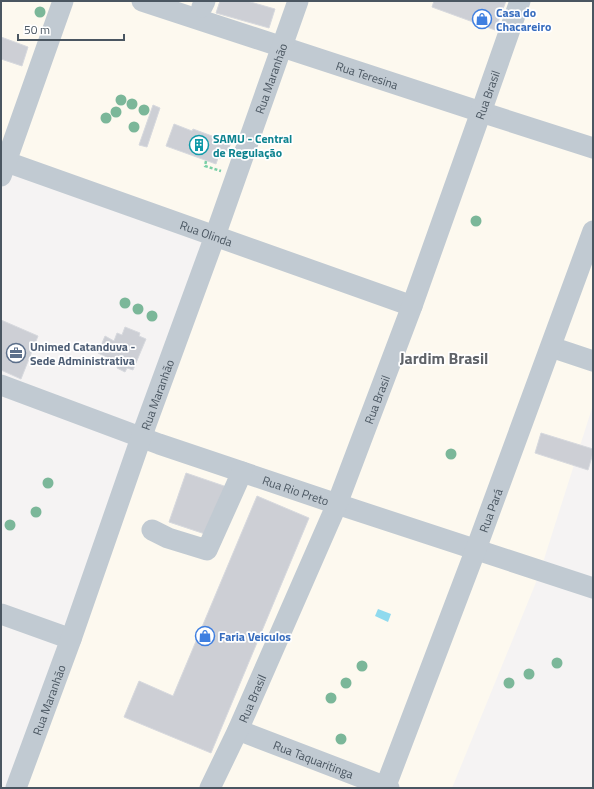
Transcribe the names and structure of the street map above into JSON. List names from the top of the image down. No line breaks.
{"streets":{"street":["Rua Teresina","Rua Maranhão","Rua Brasil","Rua Olinda","Rua Rio Preto","Rua Pará","Rua Taquaritinga"]},"crossings":[["Rua Teresina","Rua Maranhão"],["Rua Teresina","Rua Brasil"],["Rua Maranhão","Rua Olinda"],["Rua Maranhão","Rua Rio Preto"],["Rua Brasil","Rua Olinda"],["Rua Brasil","Rua Rio Preto"],["Rua Brasil","Rua Taquaritinga"],["Rua Rio Preto","Rua Pará"],["Rua Pará","Rua Taquaritinga"]],"districts":["Jardim Brasil"],"places":{"shop":["Casa do Chacareiro","Faria Veiculos"],"building":["SAMU - Central de Regulação"],"office":["Unimed Catanduva - Sede Administrativa"]},"scale_bar":"50 m"}
